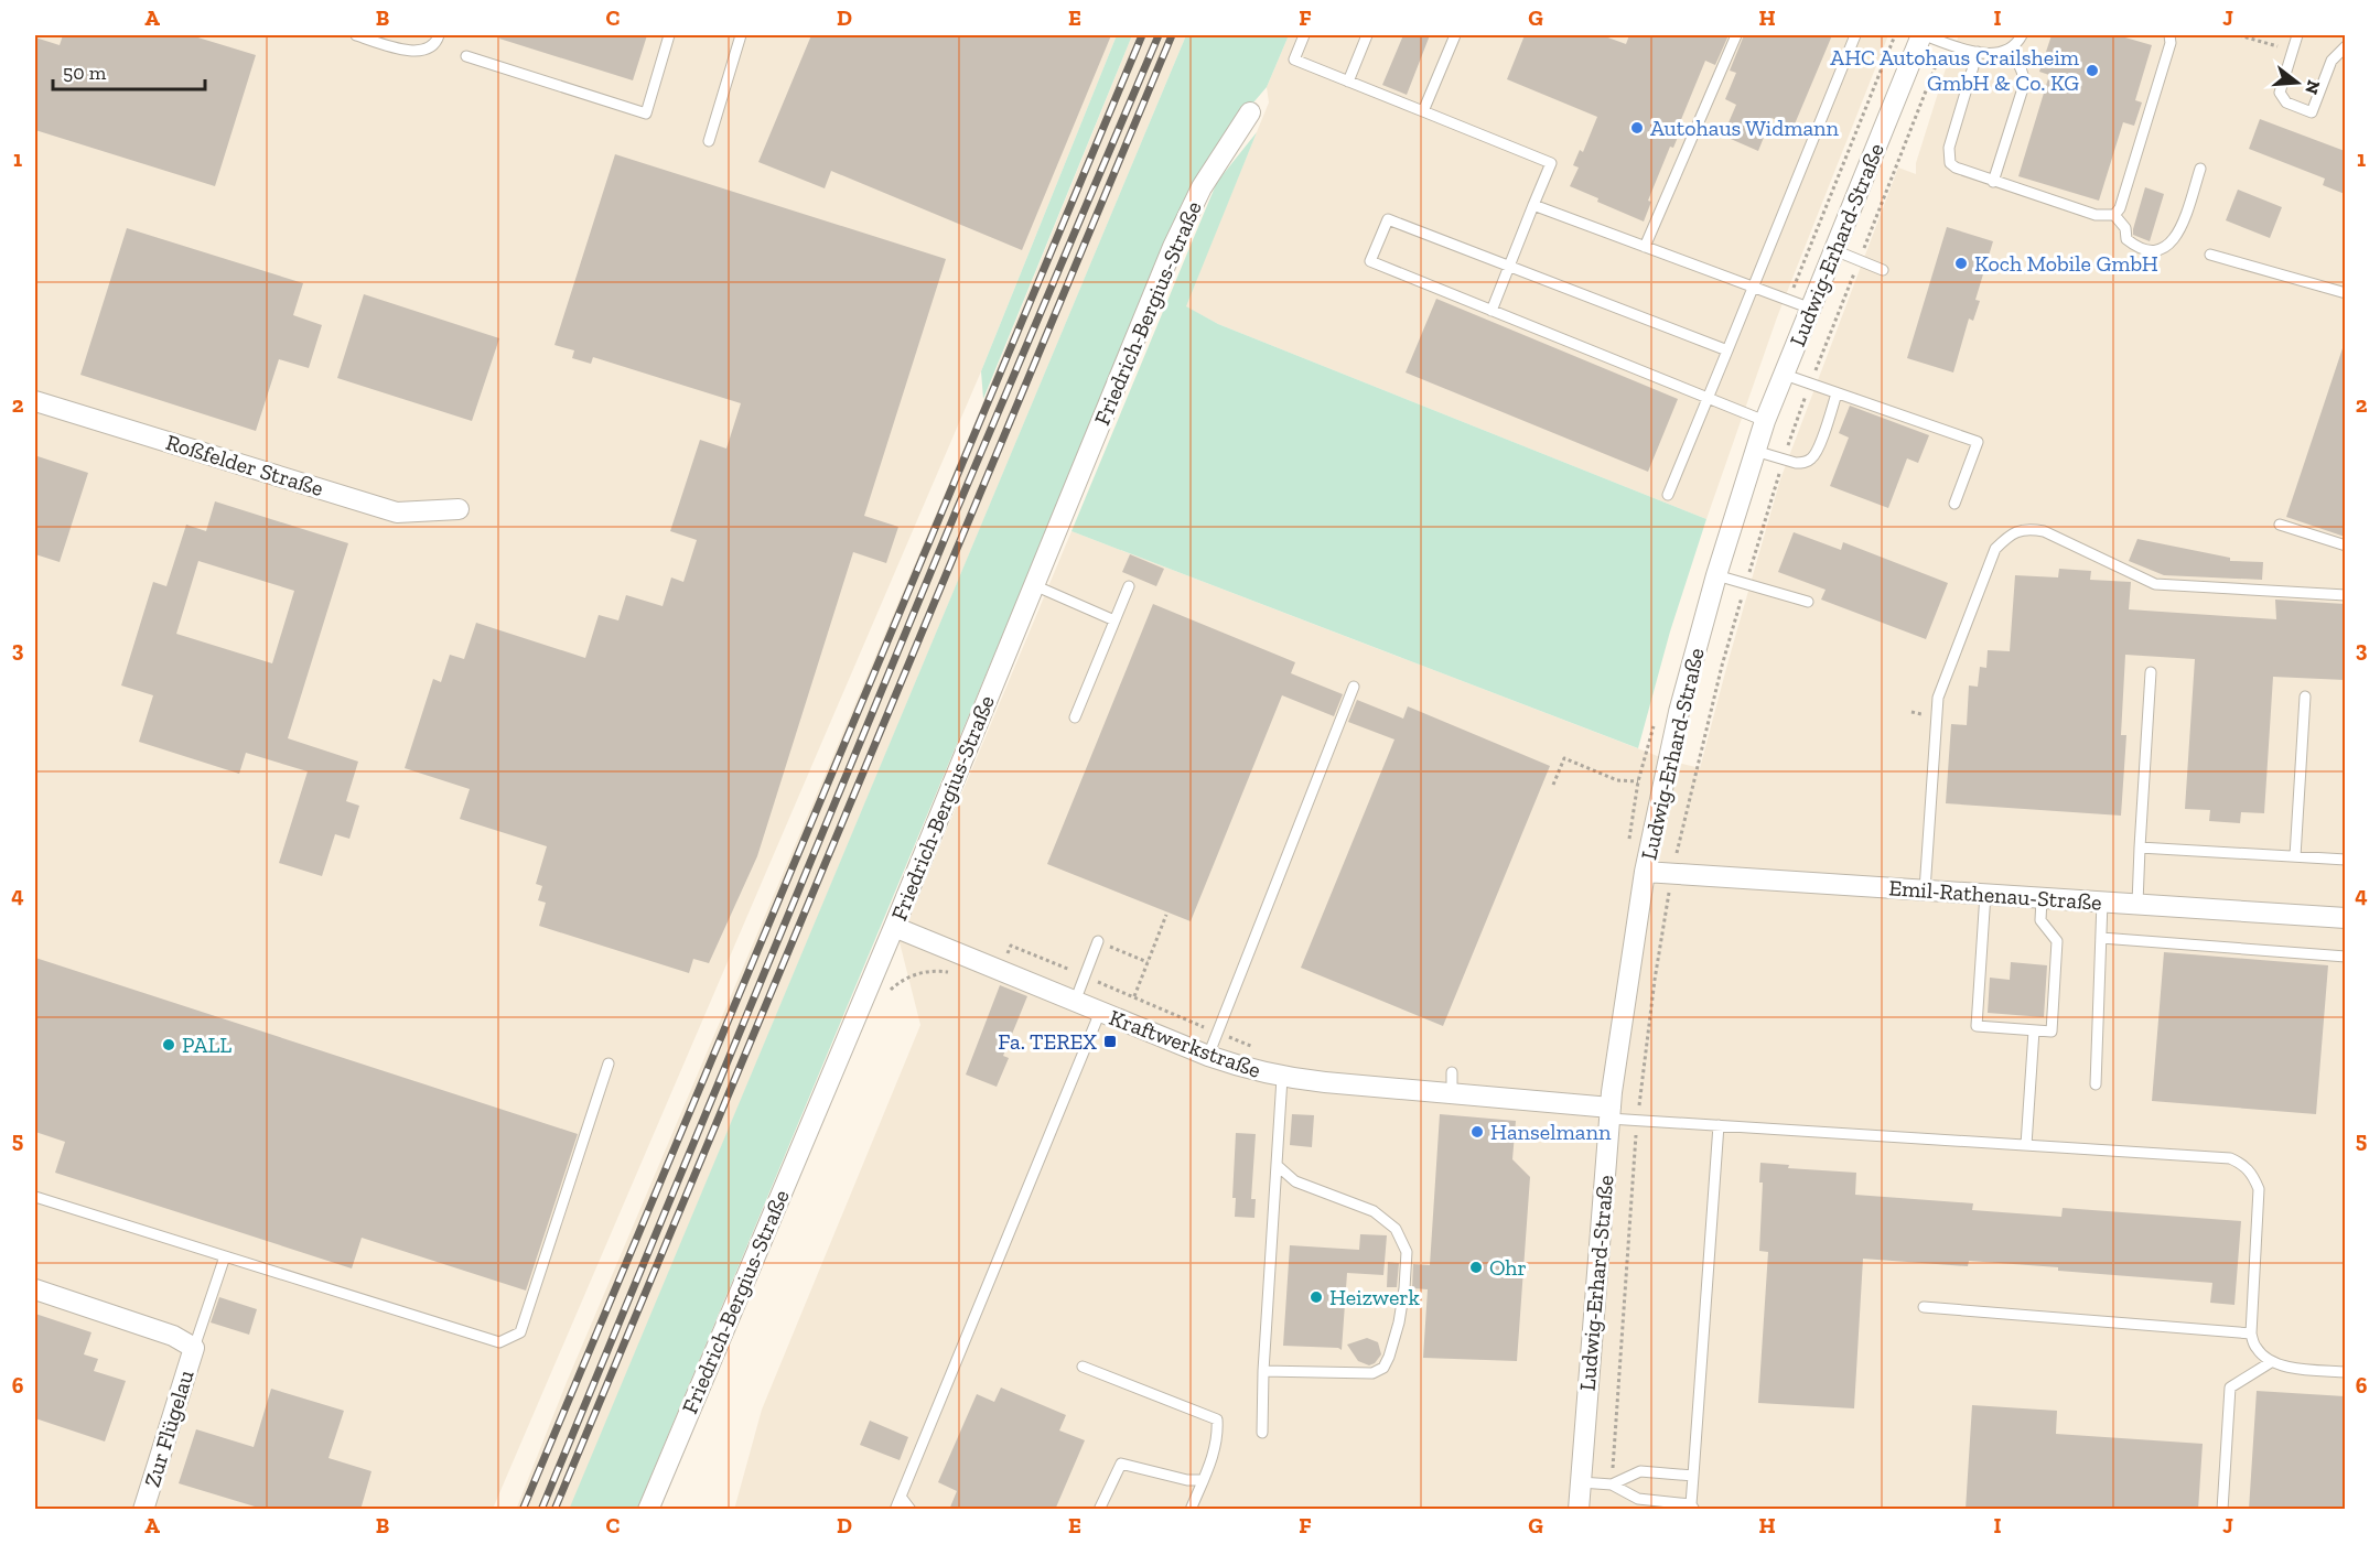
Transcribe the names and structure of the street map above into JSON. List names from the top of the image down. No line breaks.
{"streets":{"street":["Ludwig-Erhard-Straße","Friedrich-Bergius-Straße","Roßfelder Straße","Emil-Rathenau-Straße","Kraftwerkstraße","Zur Flügelau"]},"crossings":[["Ludwig-Erhard-Straße","Emil-Rathenau-Straße"],["Ludwig-Erhard-Straße","Kraftwerkstraße"],["Friedrich-Bergius-Straße","Kraftwerkstraße"]],"places":{"other":["AHC Autohaus Crailsheim GmbH & Co. KG","Autohaus Widmann","Koch Mobile GmbH","PALL","Hanselmann","Ohr","Heizwerk"],"transit":["Fa. TEREX"]},"scale_bar":"50 m","north":"right","grid":{"columns":["A","B","C","D","E","F","G","H","I","J"],"rows":["1","2","3","4","5","6"]}}
